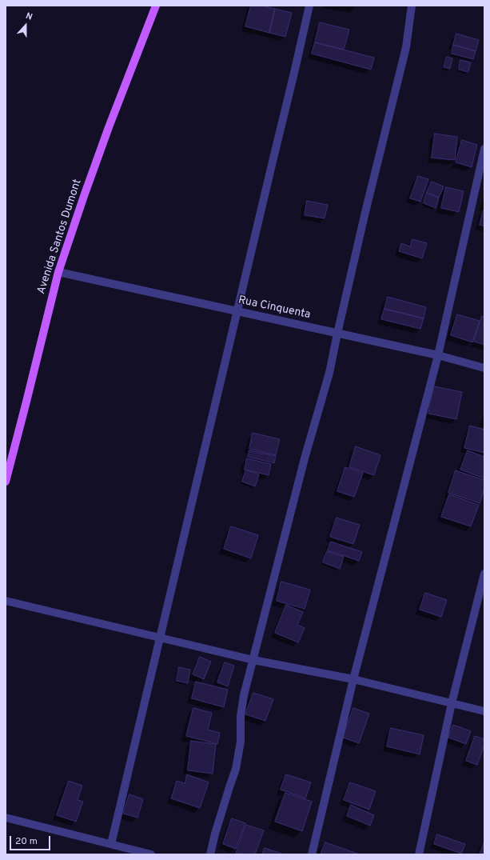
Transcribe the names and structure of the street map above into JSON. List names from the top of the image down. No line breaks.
{"streets":{"main road":["Avenida Santos Dumont"],"street":["Rua Cinquenta"]},"crossings":[["Avenida Santos Dumont","Rua Cinquenta"]],"scale_bar":"20 m","north":"top"}
